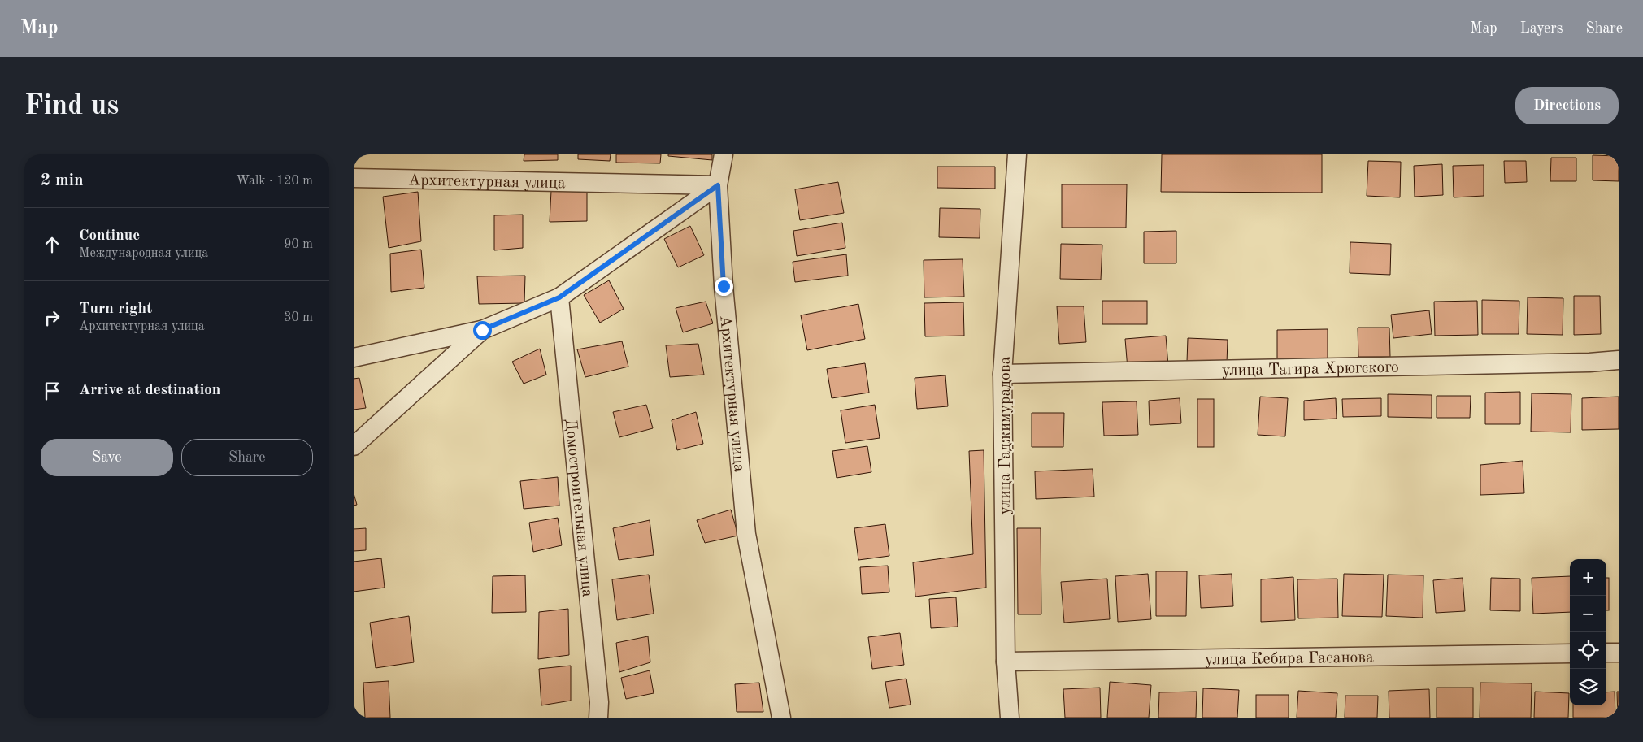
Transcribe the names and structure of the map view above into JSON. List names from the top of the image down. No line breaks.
{"streets":{"street":["Архитектурная улица","улица Тагира Хрюгского","улица Гаджимурадова","Домостроительная улица","улица Кебира Гасанова"]},"crossings":[["улица Тагира Хрюгского","улица Гаджимурадова"],["улица Гаджимурадова","улица Кебира Гасанова"]],"page":{"header":"Map","nav":["Map","Layers","Share"],"buttons":["Directions",["Save","Share"]],"title":"Find us","heading":["2 min","Walk · 120 m"],"list":[["Continue","Международная улица","90 m"],["Turn right","Архитектурная улица","30 m"],"Arrive at destination"],"map_buttons":["+","−"]}}
